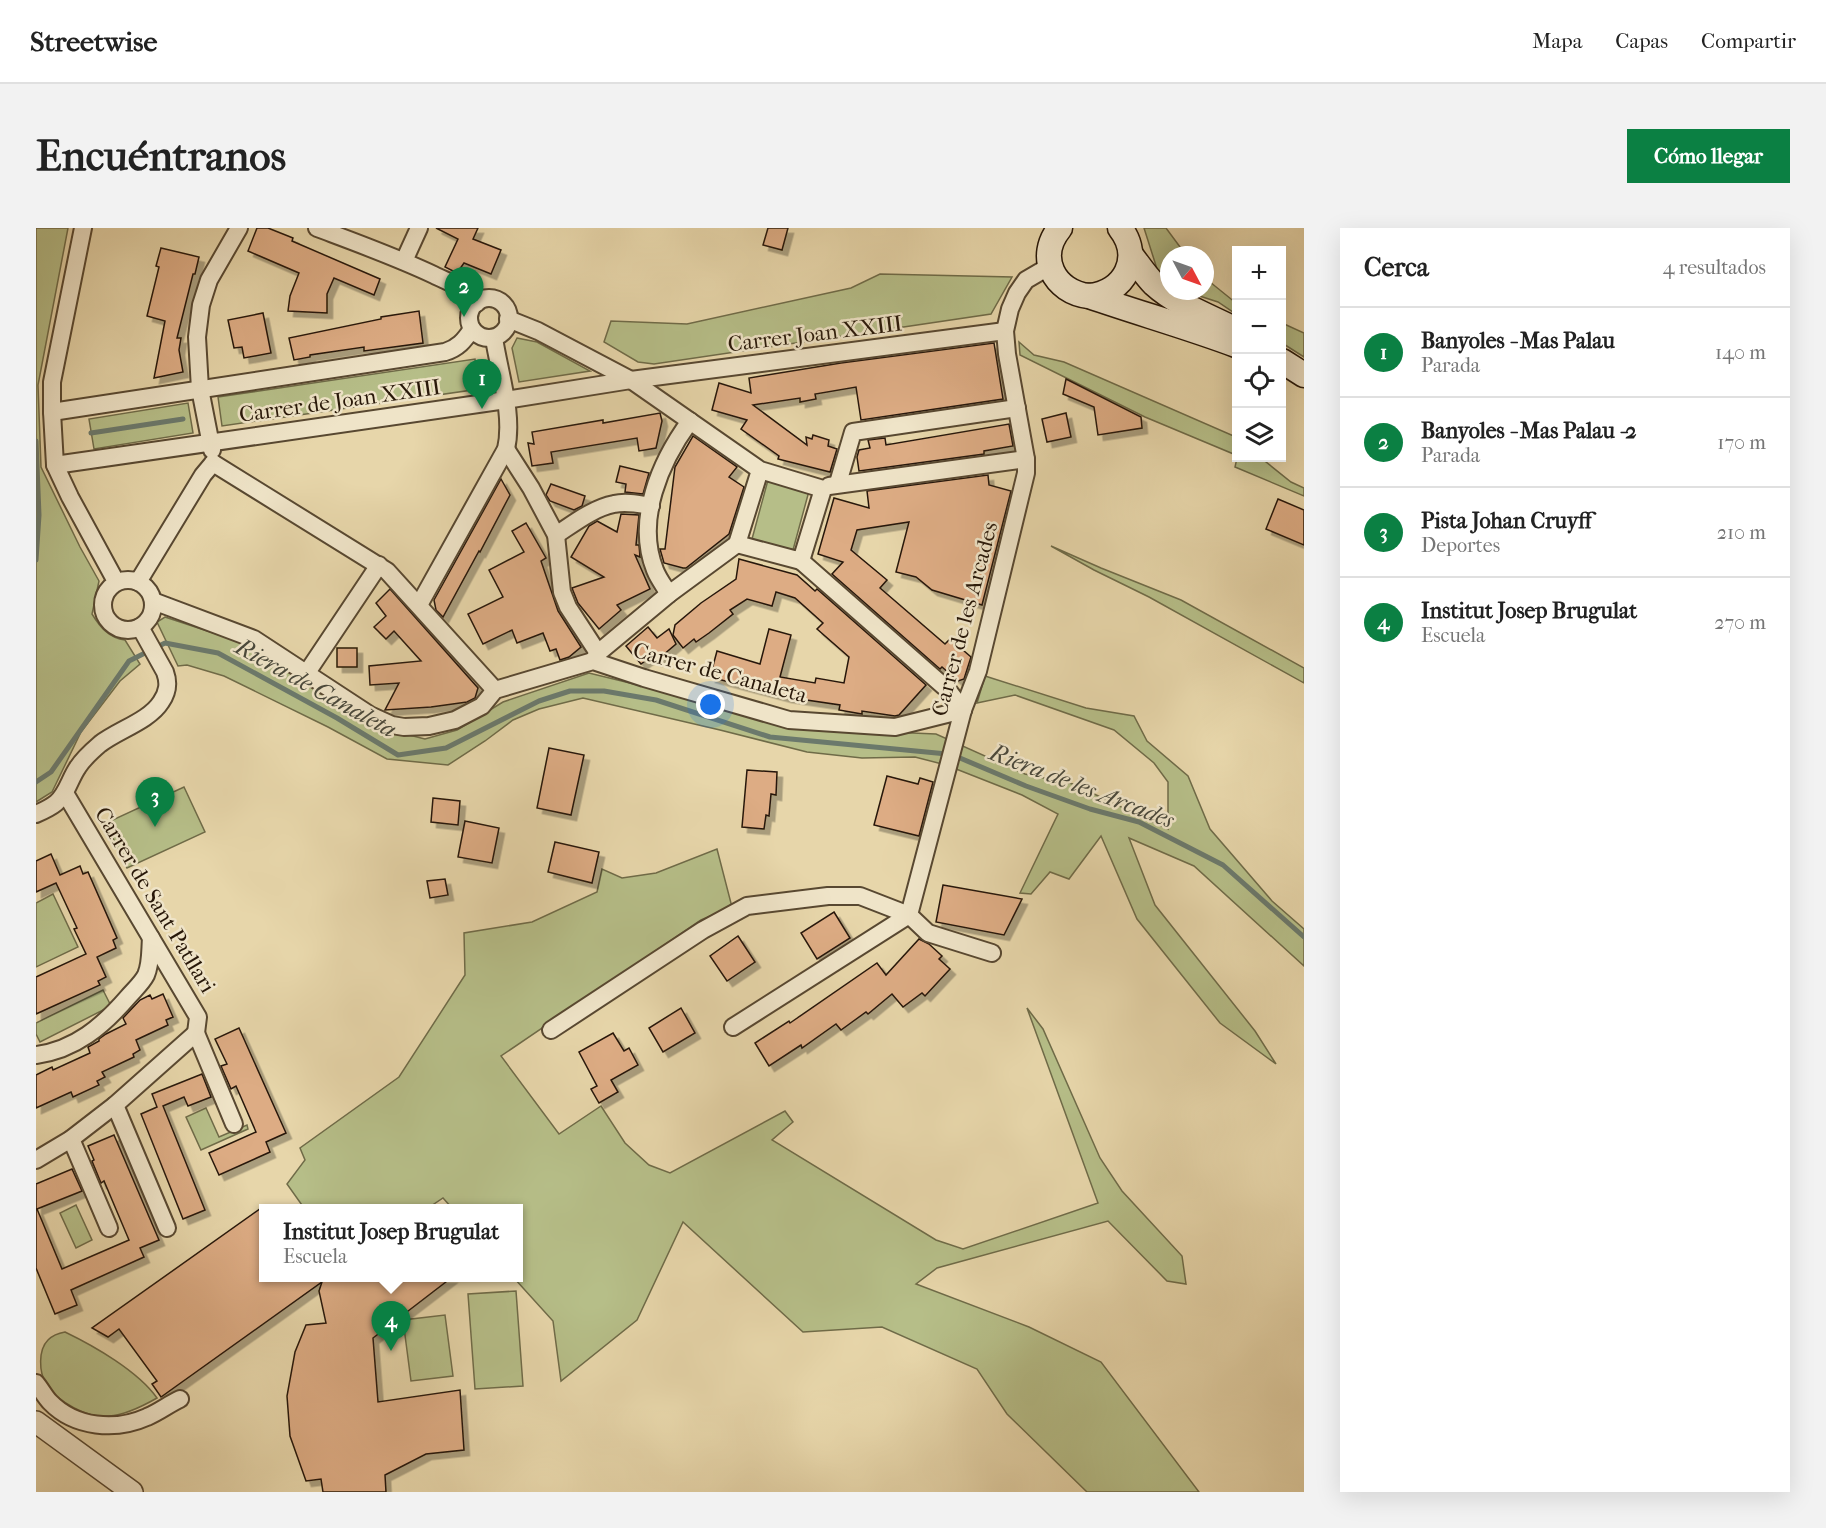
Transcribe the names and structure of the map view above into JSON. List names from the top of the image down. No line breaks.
{"streets":{"street":["Carrer Joan XXIII","Carrer de Joan XXIII","Carrer de les Arcades","Carrer de Canaleta","Carrer de Sant Patllari"]},"crossings":[["Carrer Joan XXIII","Carrer de Joan XXIII"],["Carrer Joan XXIII","Carrer de les Arcades"],["Carrer de les Arcades","Carrer de Canaleta"]],"water":["Riera de Canaleta","Riera de les Arcades"],"north":"bottom right","page":{"header":"Streetwise","nav":["Mapa","Capas","Compartir"],"buttons":"Cómo llegar","title":"Encuéntranos","heading":["Cerca","4 resultados"],"map_buttons":["+","−"],"pins":["2","1","3","4"],"list":[{"mark":"1","name":"Banyoles - Mas Palau","note":"Parada","value":"140 m"},{"mark":"2","name":"Banyoles - Mas Palau -2","note":"Parada","value":"170 m"},{"mark":"3","name":"Pista Johan Cruyff","note":"Deportes","value":"210 m"},{"mark":"4","name":"Institut Josep Brugulat","note":"Escuela","value":"270 m"}],"popup":["Institut Josep Brugulat","Escuela"]}}
